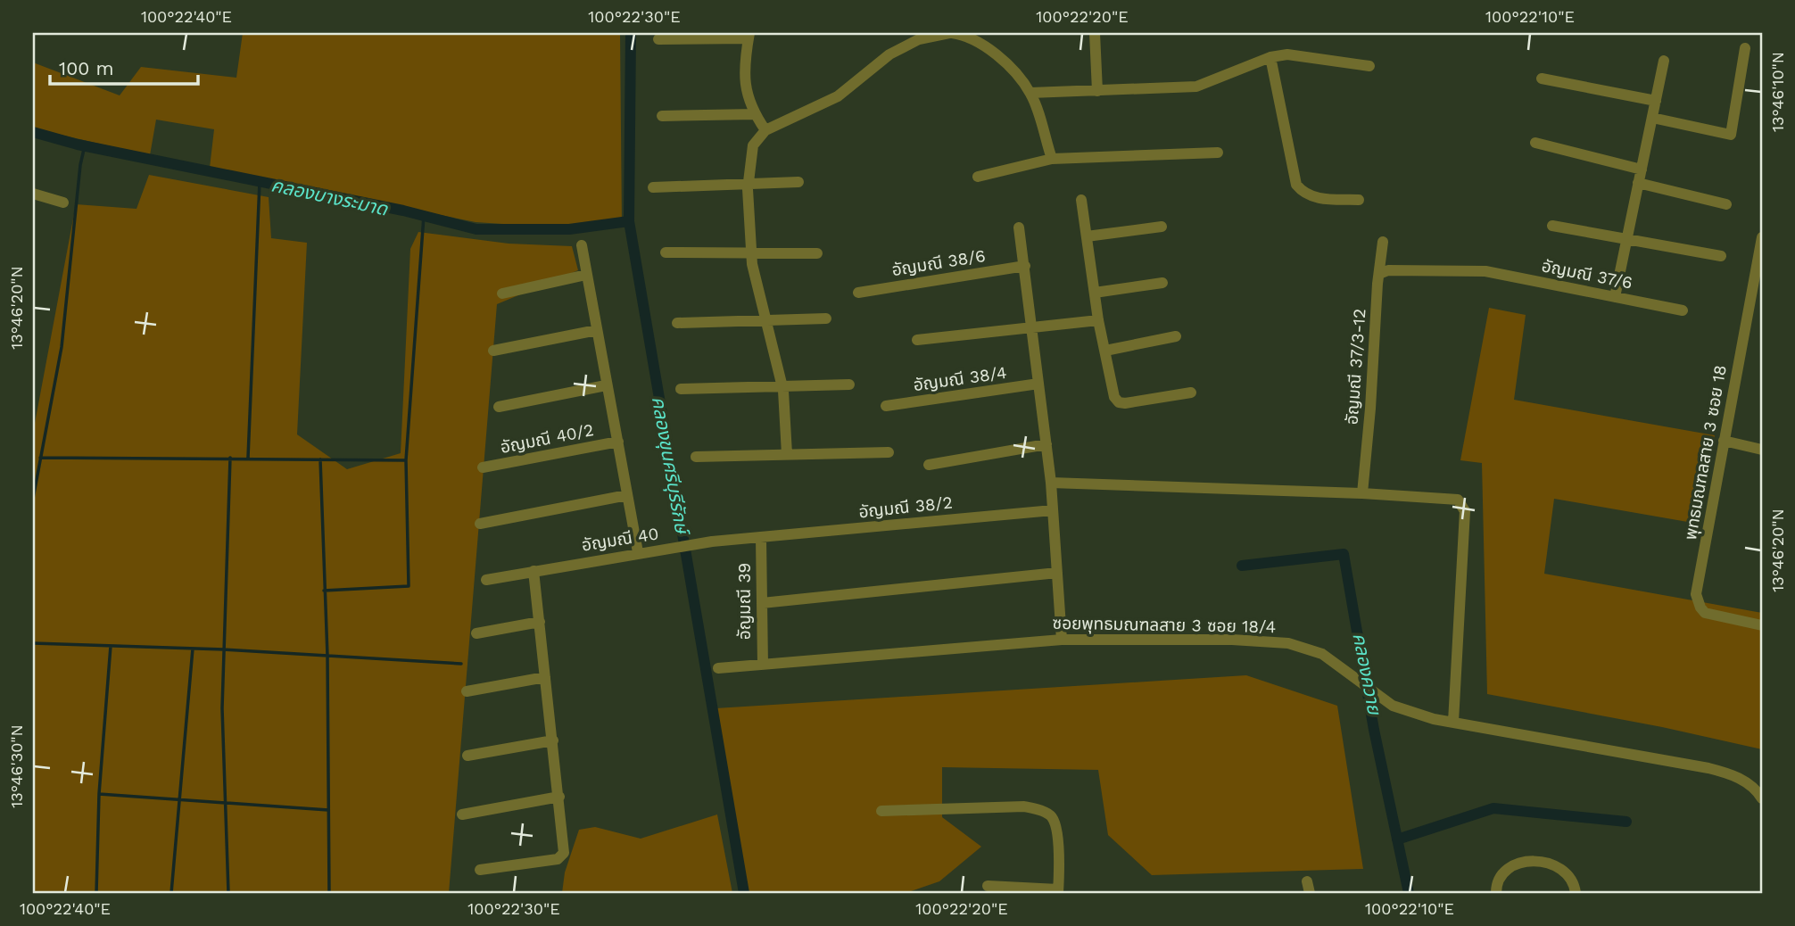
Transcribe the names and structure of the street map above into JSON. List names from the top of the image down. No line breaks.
{"streets":{"street":["อัญมณี 38/6","อัญมณี 37/6","อัญมณี 37/3-12","อัญมณี 38/4","อัญมณี 40/2","พุทธมณฑลสาย 3 ซอย 18","อัญมณี 38/2","อัญมณี 40","อัญมณี 39","ซอยพุทธมณฑลสาย 3 ซอย 18/4"]},"crossings":[["อัญมณี 37/6","อัญมณี 37/3-12"],["อัญมณี 38/2","อัญมณี 40"],["อัญมณี 38/2","อัญมณี 39"],["อัญมณี 40","อัญมณี 39"],["อัญมณี 39","ซอยพุทธมณฑลสาย 3 ซอย 18/4"]],"water":["คลองบางระมาด","คลองขุนศรีบุรีรักษ์","คลองควาย"],"scale_bar":"100 m","coordinates":["100°22'40\"E","100°22'30\"E","100°22'20\"E","100°22'10\"E","13°46'10\"N","13°46'20\"N","13°46'30\"N"]}
